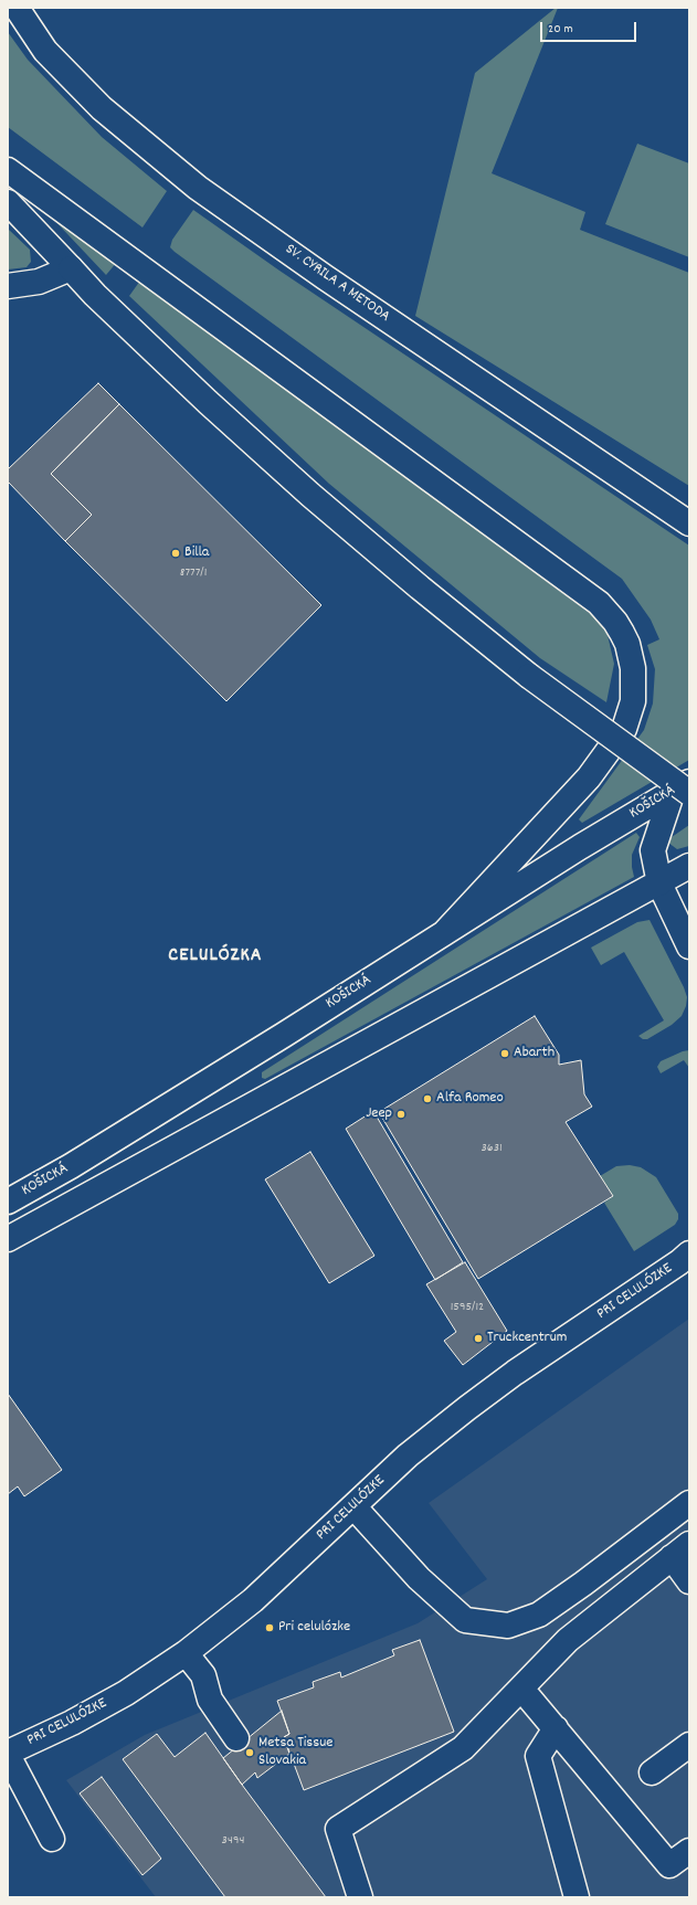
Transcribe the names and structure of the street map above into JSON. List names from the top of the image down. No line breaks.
{"streets":{"main road":["SV. CYRILA A METODA","KOŠICKÁ","PRI CELULÓZKE"]},"districts":["CELULÓZKA"],"places":["Billa","Abarth","Alfa Romeo","Jeep","Truckcentrum","Pri celulózke","Metsa Tissue Slovakia"],"house_numbers":["8777/1","3631","1595/12","3494"],"scale_bar":"20 m"}
